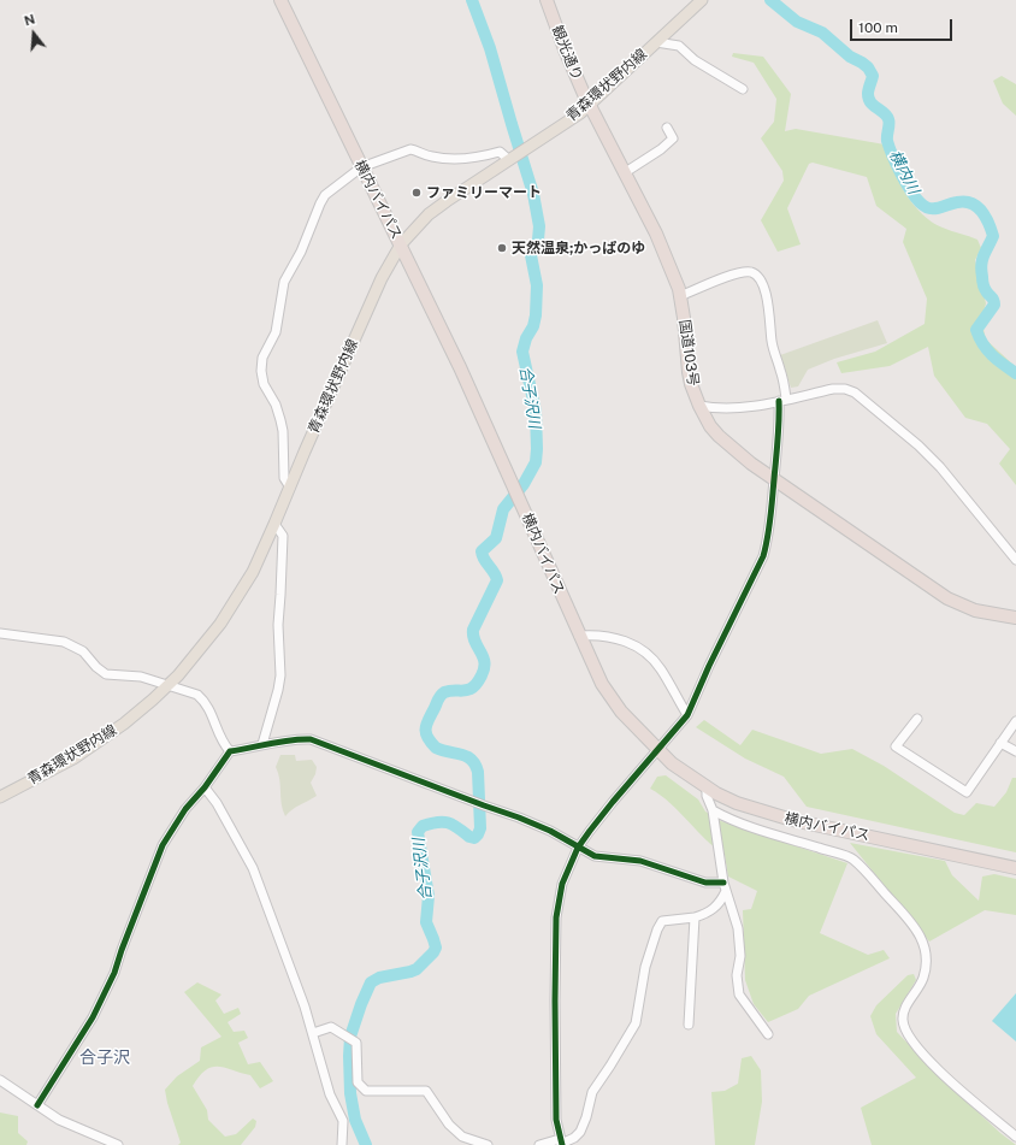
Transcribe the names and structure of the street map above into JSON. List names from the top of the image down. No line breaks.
{"streets":{"highway":["観光通り","横内バイパス","国道103号"],"main road":["青森環状野内線"]},"crossings":[["観光通り","青森環状野内線"],["観光通り","国道103号"],["青森環状野内線","横内バイパス"],["青森環状野内線","国道103号"]],"districts":["合子沢"],"water":["横内川","合子沢川"],"places":["ファミリーマート","天然温泉;かっぱのゆ"],"scale_bar":"100 m","north":"top"}
